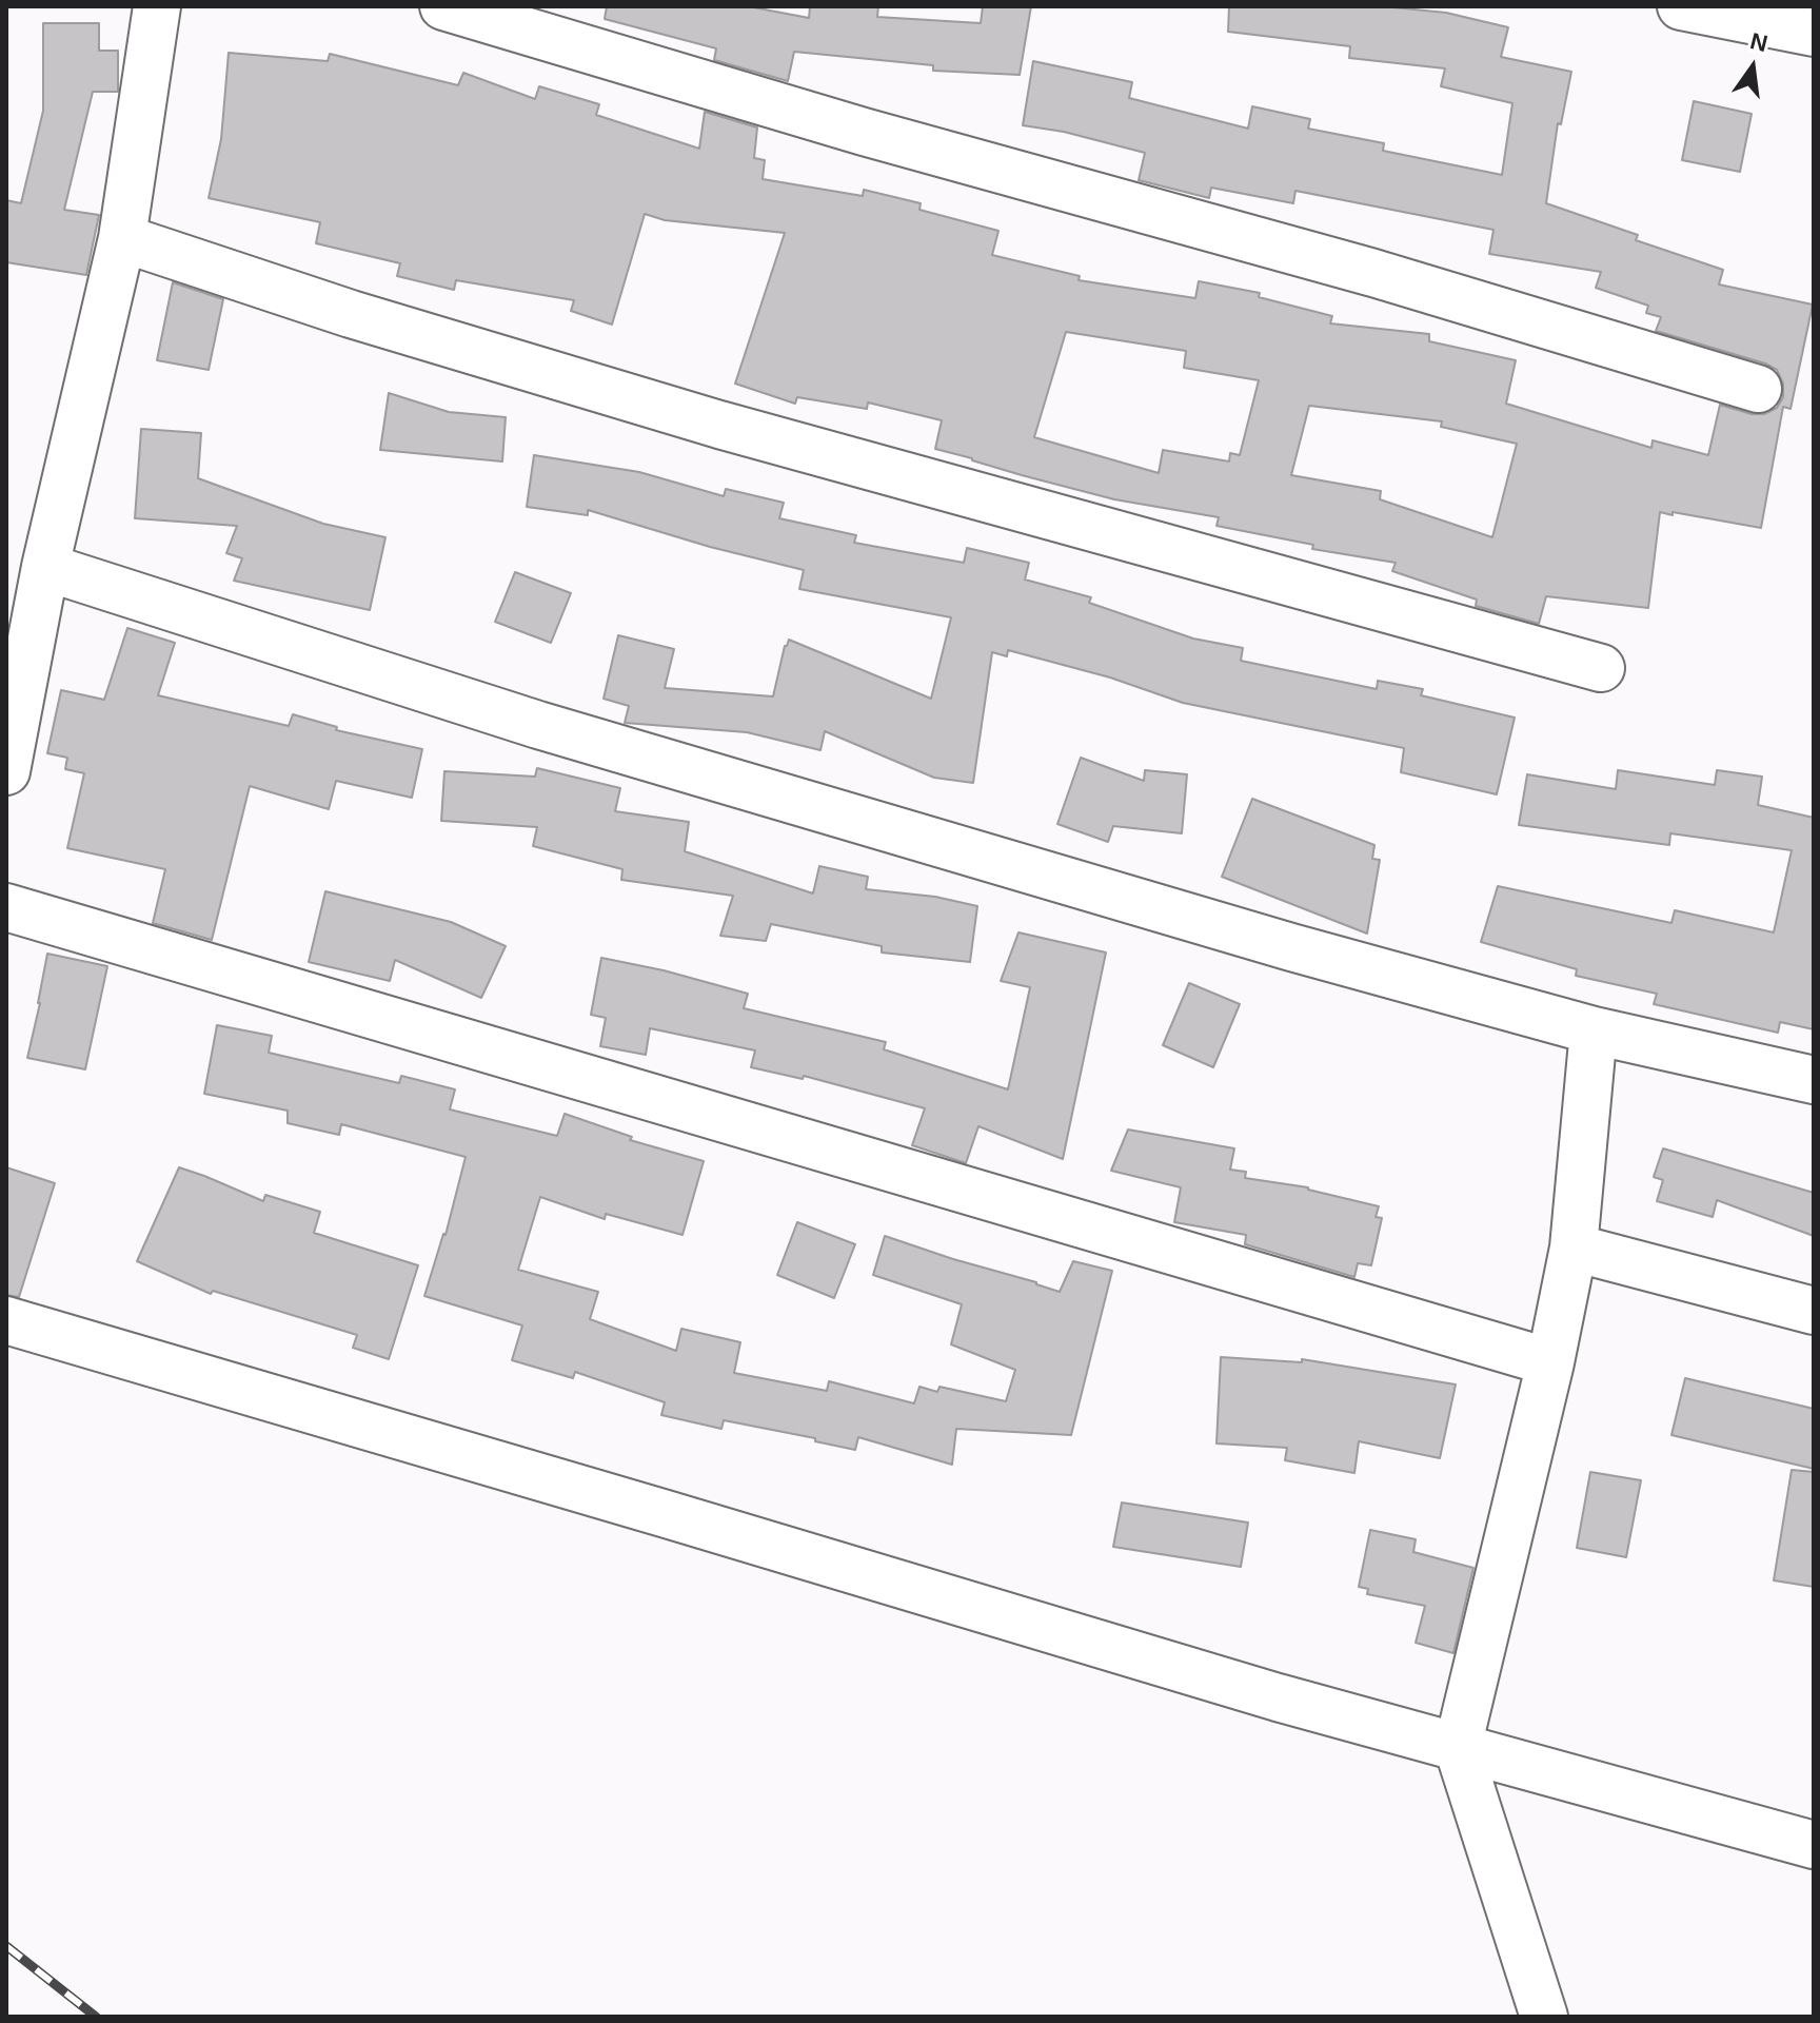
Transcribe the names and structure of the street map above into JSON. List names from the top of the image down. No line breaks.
{"north":"top"}
